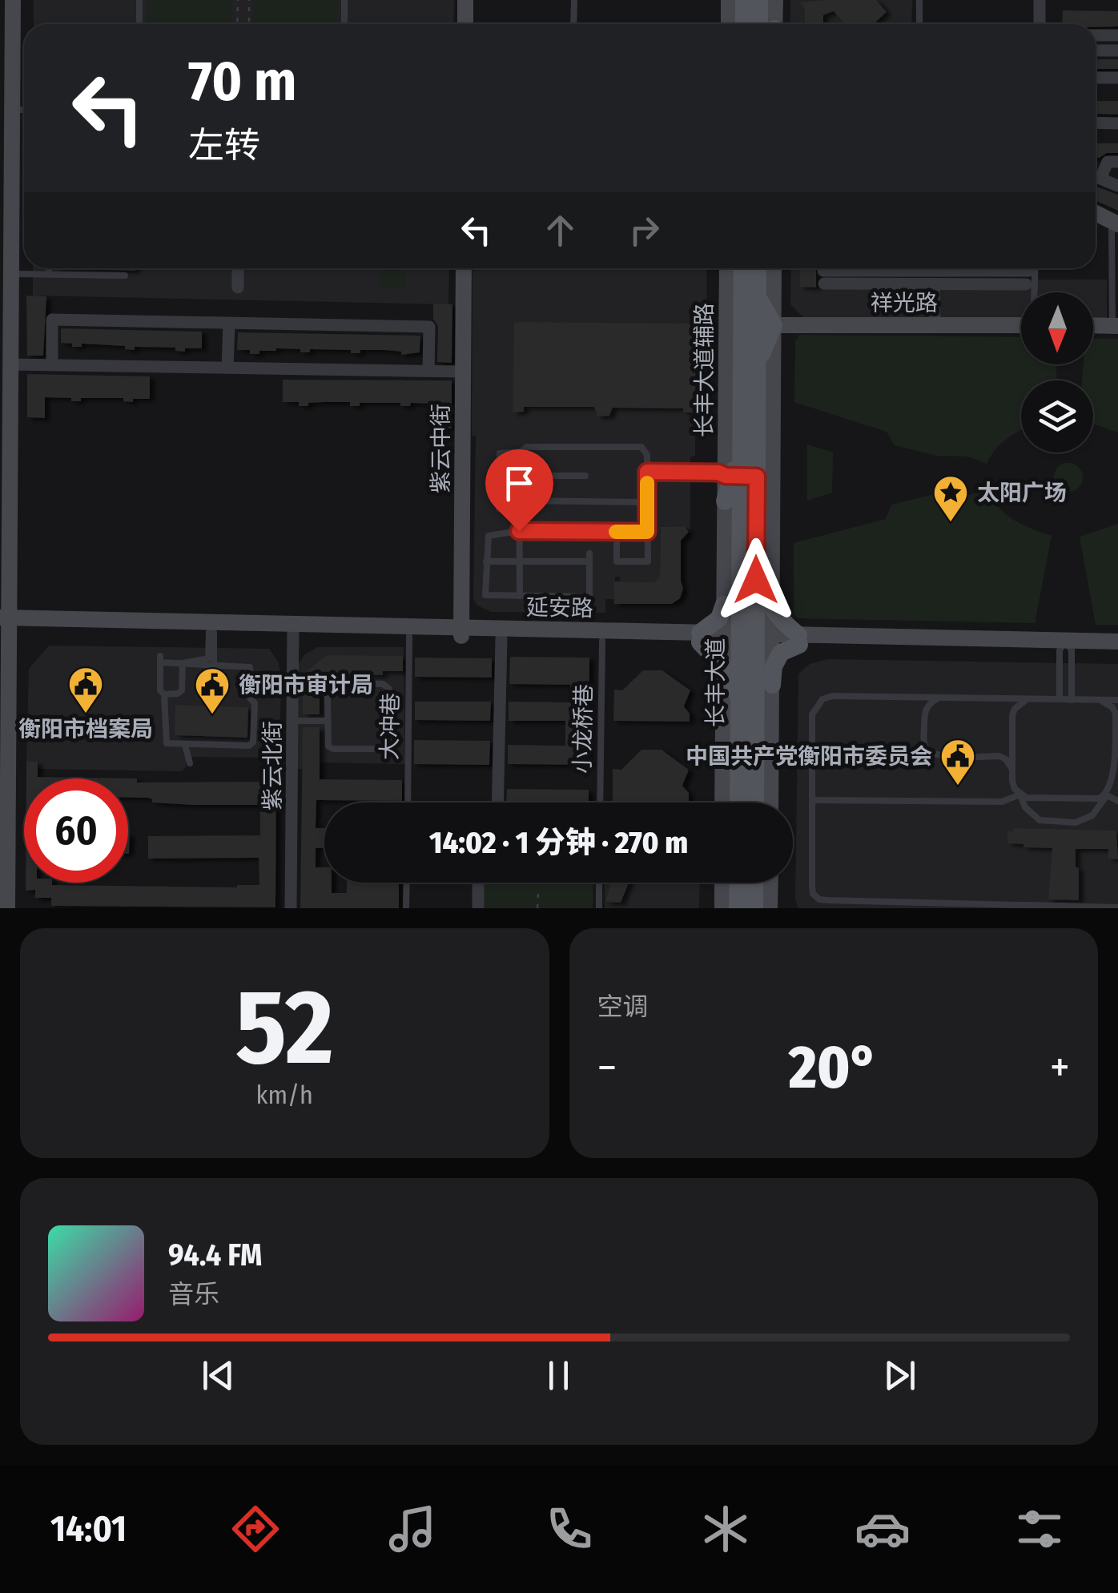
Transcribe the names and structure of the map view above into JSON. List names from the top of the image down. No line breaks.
{"streets":{"main road":["祥光路","长丰大道辅路","紫云中街","延安路","长丰大道"],"street":["紫云北街"],"lane":["大冲巷","小龙桥巷"]},"crossings":[["长丰大道辅路","长丰大道"],["紫云中街","延安路"],["延安路","长丰大道"],["延安路","大冲巷"],["延安路","小龙桥巷"],["延安路","紫云北街"]],"places":{"place":["太阳广场"],"public building":["衡阳市档案局","衡阳市审计局","中国共产党衡阳市委员会"]},"north":"bottom","page":{"turn":["70 m","左转"],"limit":"60","trip":"14:02 · 1 分钟 · 270 m","tile":[["52","km/h"],"空调"],"heat":["−","20°","+"],"song":["94.4 FM","音乐"],"tabs":"14:01"}}
